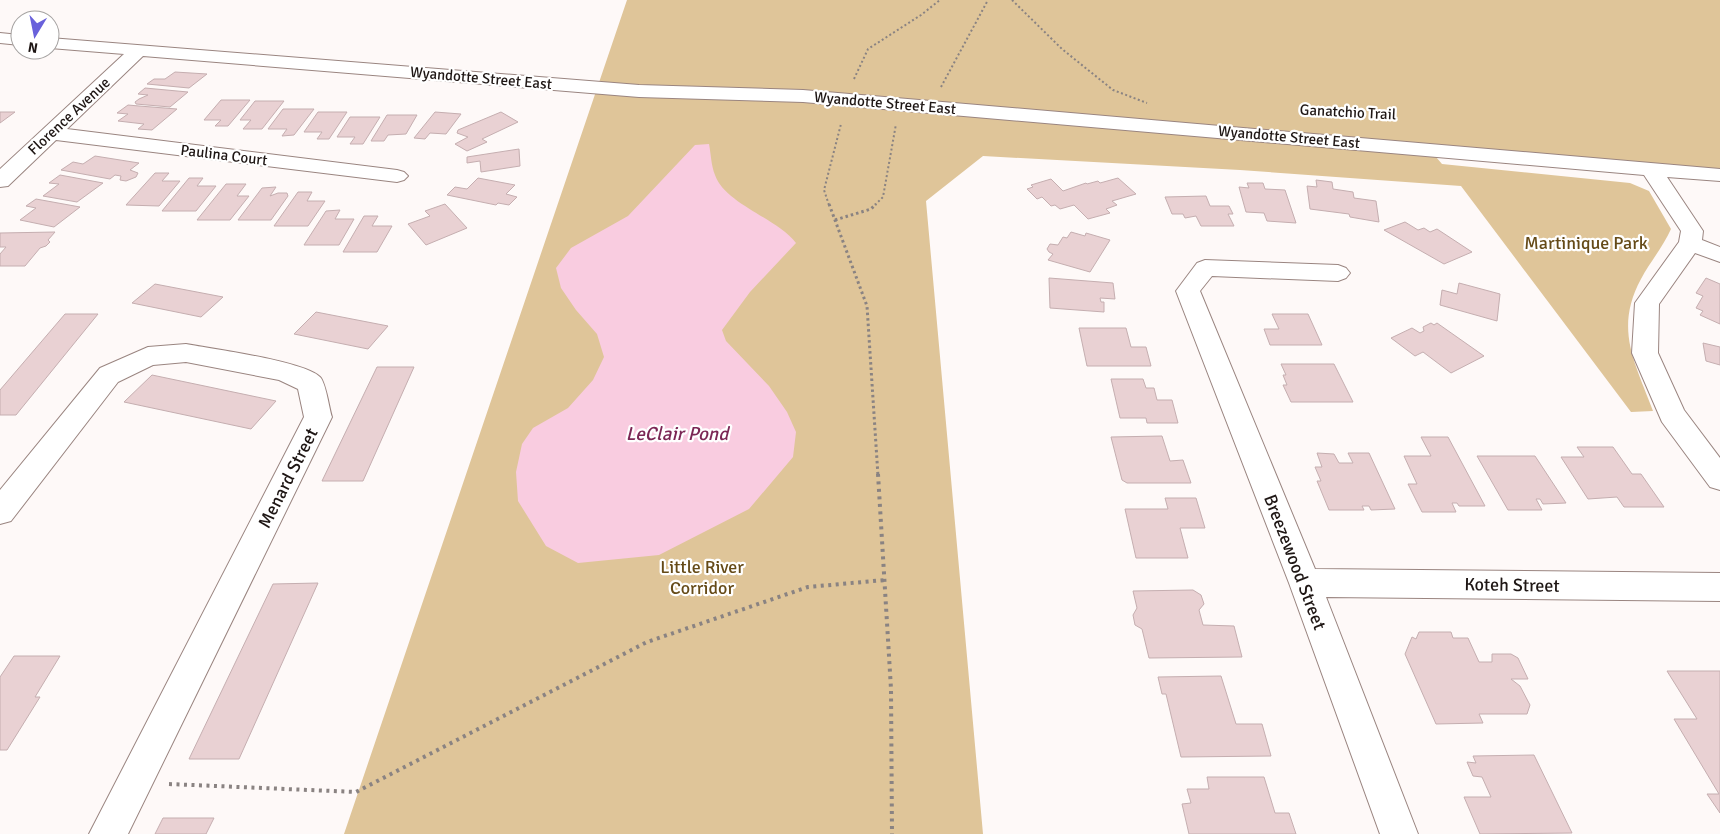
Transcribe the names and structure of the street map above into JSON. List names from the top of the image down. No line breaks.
{"streets":{"street":["Wyandotte Street East","Florence Avenue","Paulina Court","Menard Street","Breezewood Street","Koteh Street"]},"crossings":[["Wyandotte Street East","Florence Avenue"],["Florence Avenue","Paulina Court"],["Breezewood Street","Koteh Street"]],"water":["LeClair Pond"],"parks":["Martinique Park","Little River Corridor"],"north":"bottom"}
